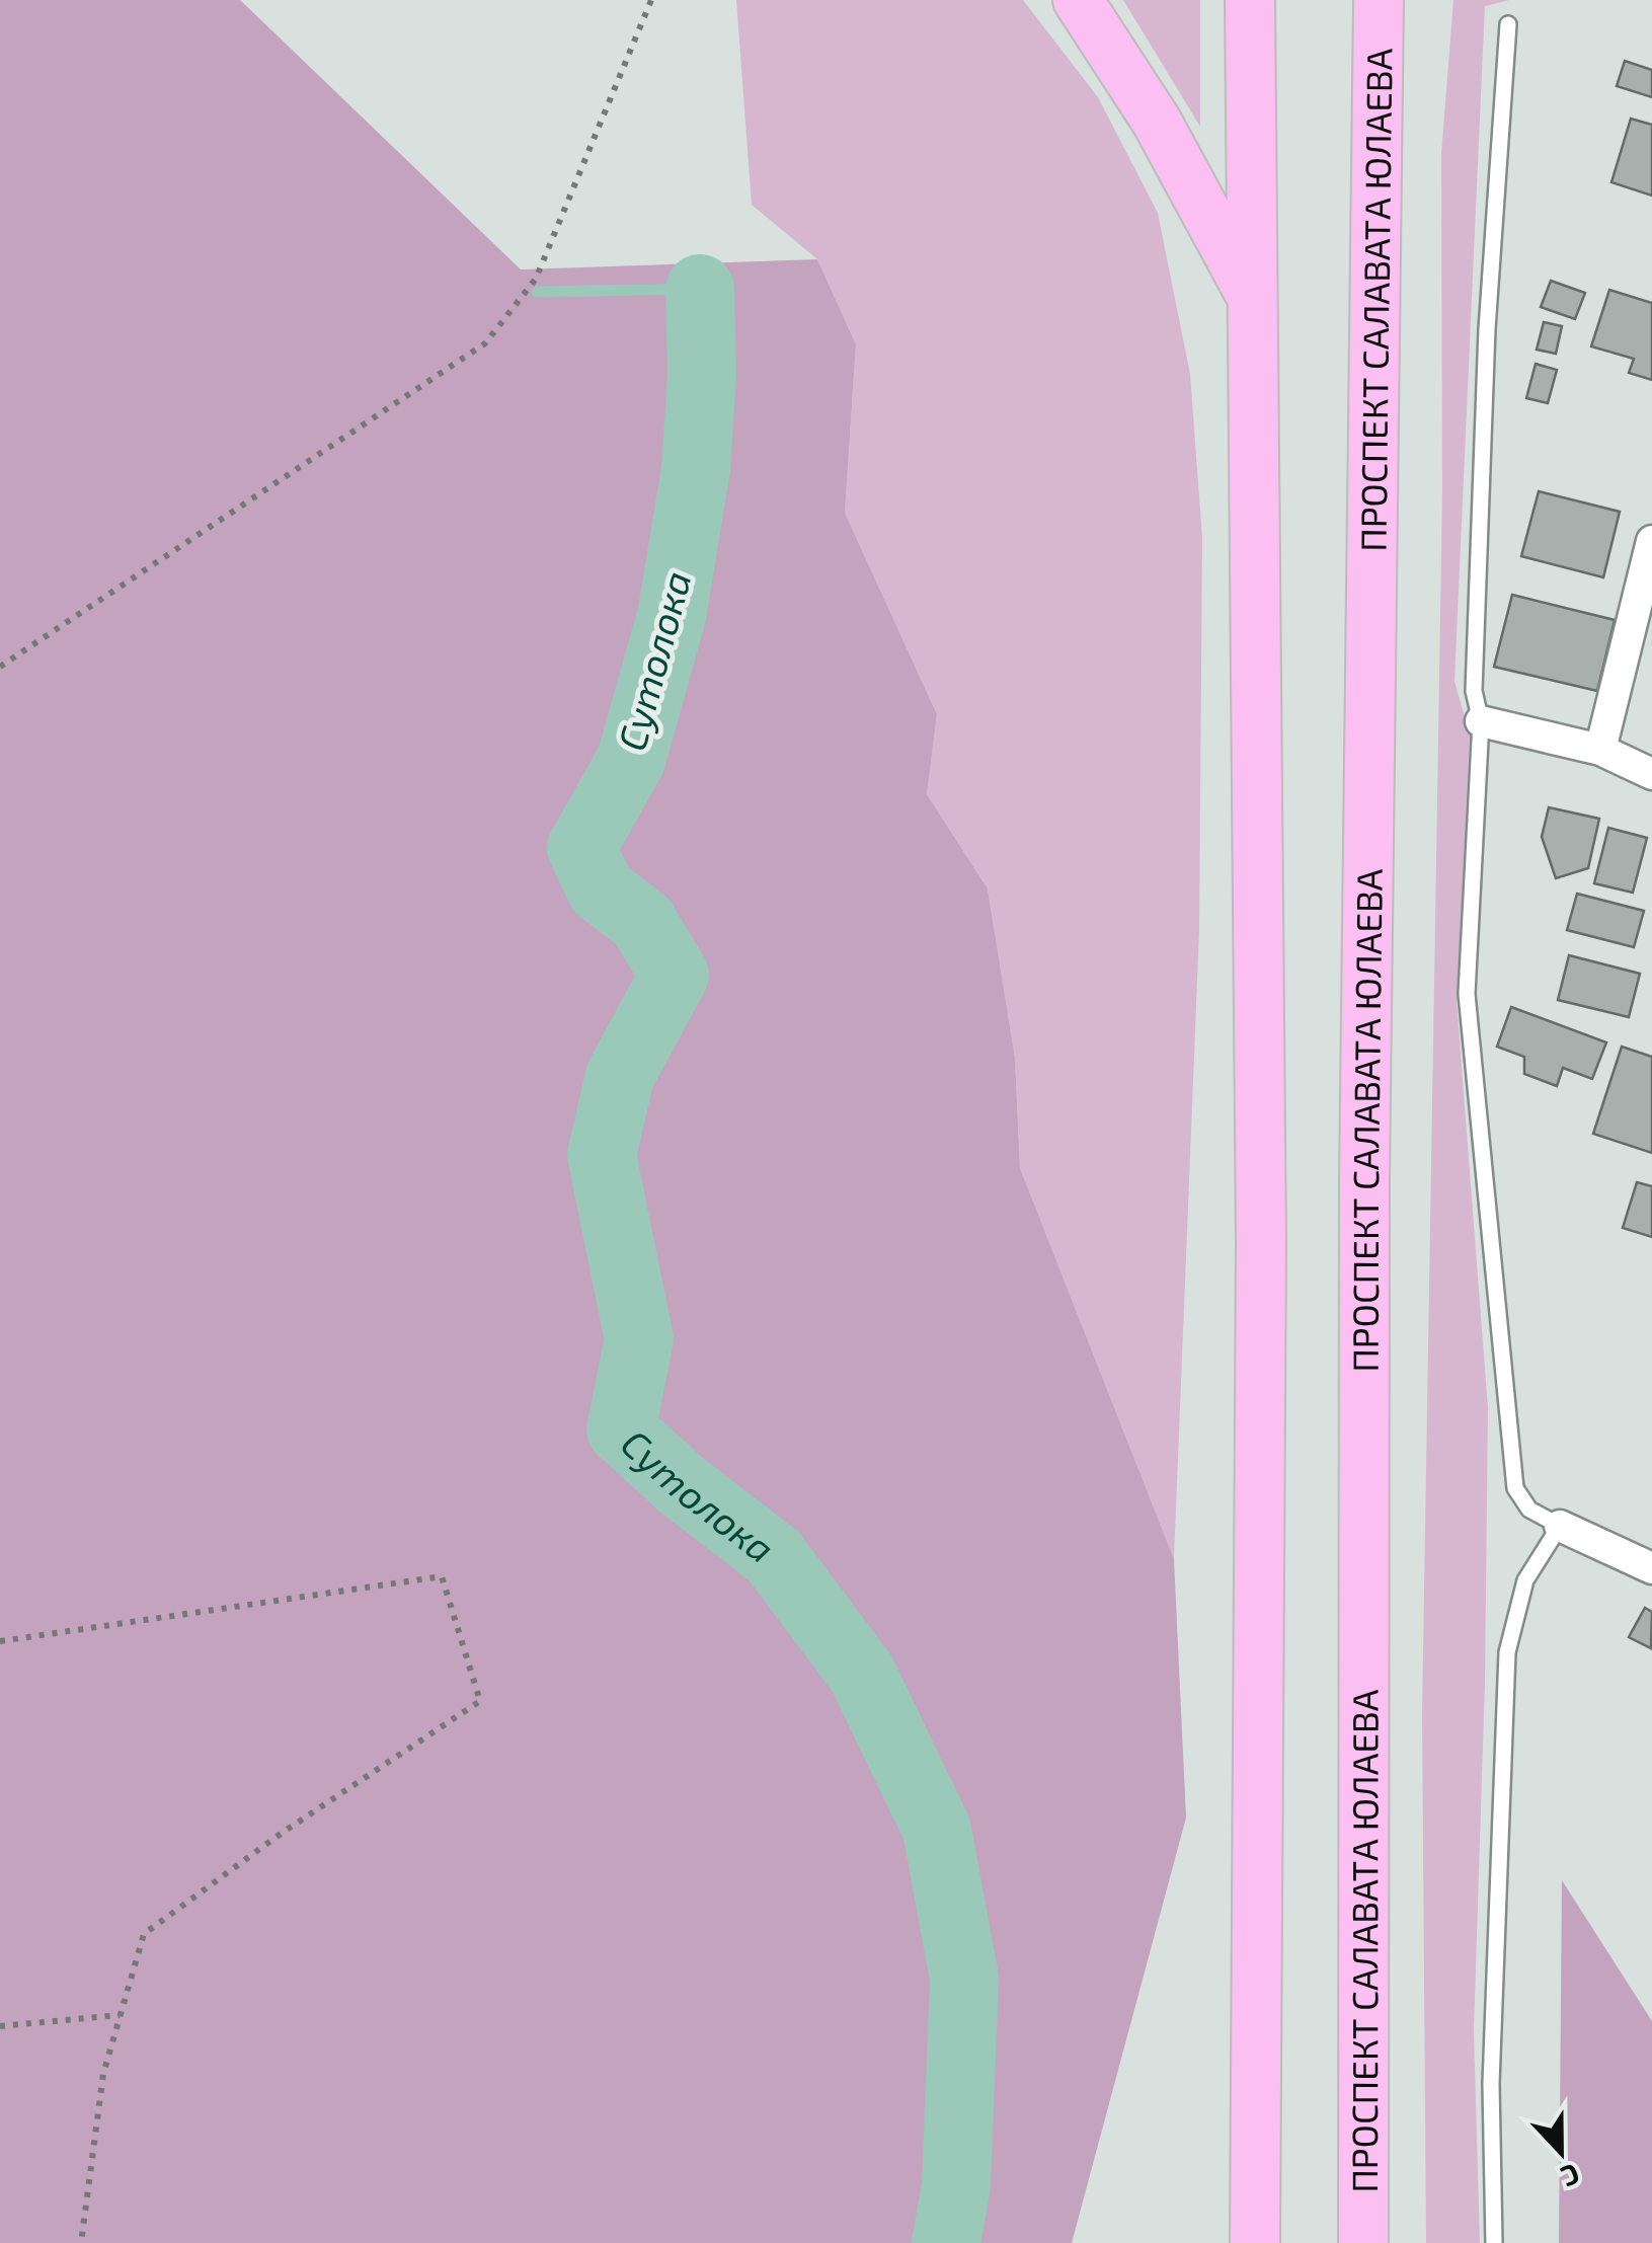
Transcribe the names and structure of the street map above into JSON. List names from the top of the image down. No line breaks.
{"streets":{"main road":["ПРОСПЕКТ САЛАВАТА ЮЛАЕВА"]},"water":["Сутолока"],"north":"bottom"}
